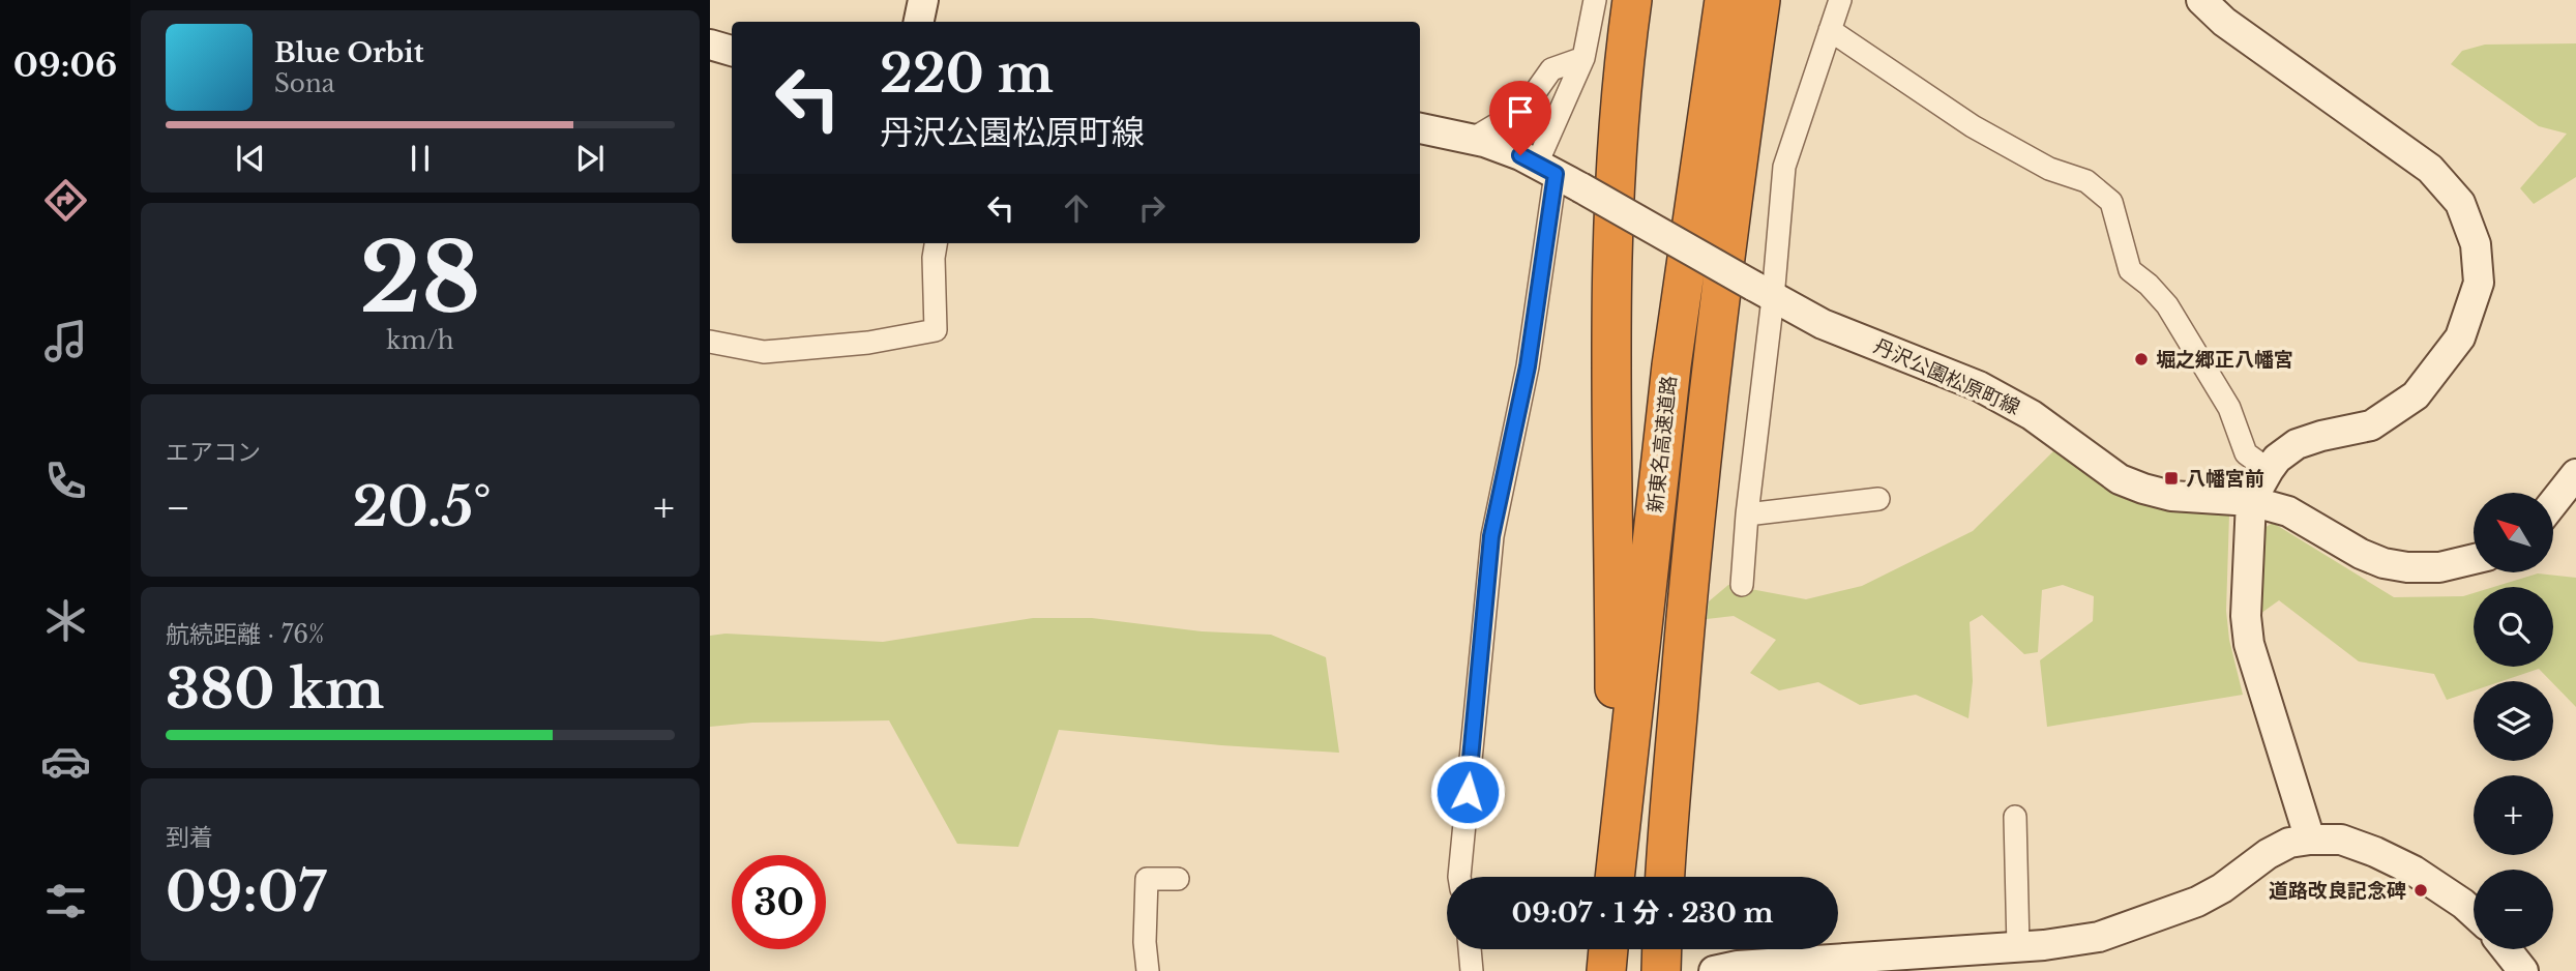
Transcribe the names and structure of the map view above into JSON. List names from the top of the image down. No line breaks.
{"streets":{"highway":["新東名高速道路"],"street":["丹沢公園松原町線"]},"places":{"other":["堀之郷正八幡宮","道路改良記念碑"],"transit":["八幡宮前"]},"north":"top left","page":{"tabs":"09:06","turn":["220 m","丹沢公園松原町線"],"song":["Blue Orbit","Sona"],"tile":[["28","km/h"],"エアコン",["航続距離 · 76%","380 km"],["到着","09:07"]],"heat":["−","20.5°","+"],"map_buttons":["+","−"],"limit":"30","trip":"09:07 · 1 分 · 230 m"}}
